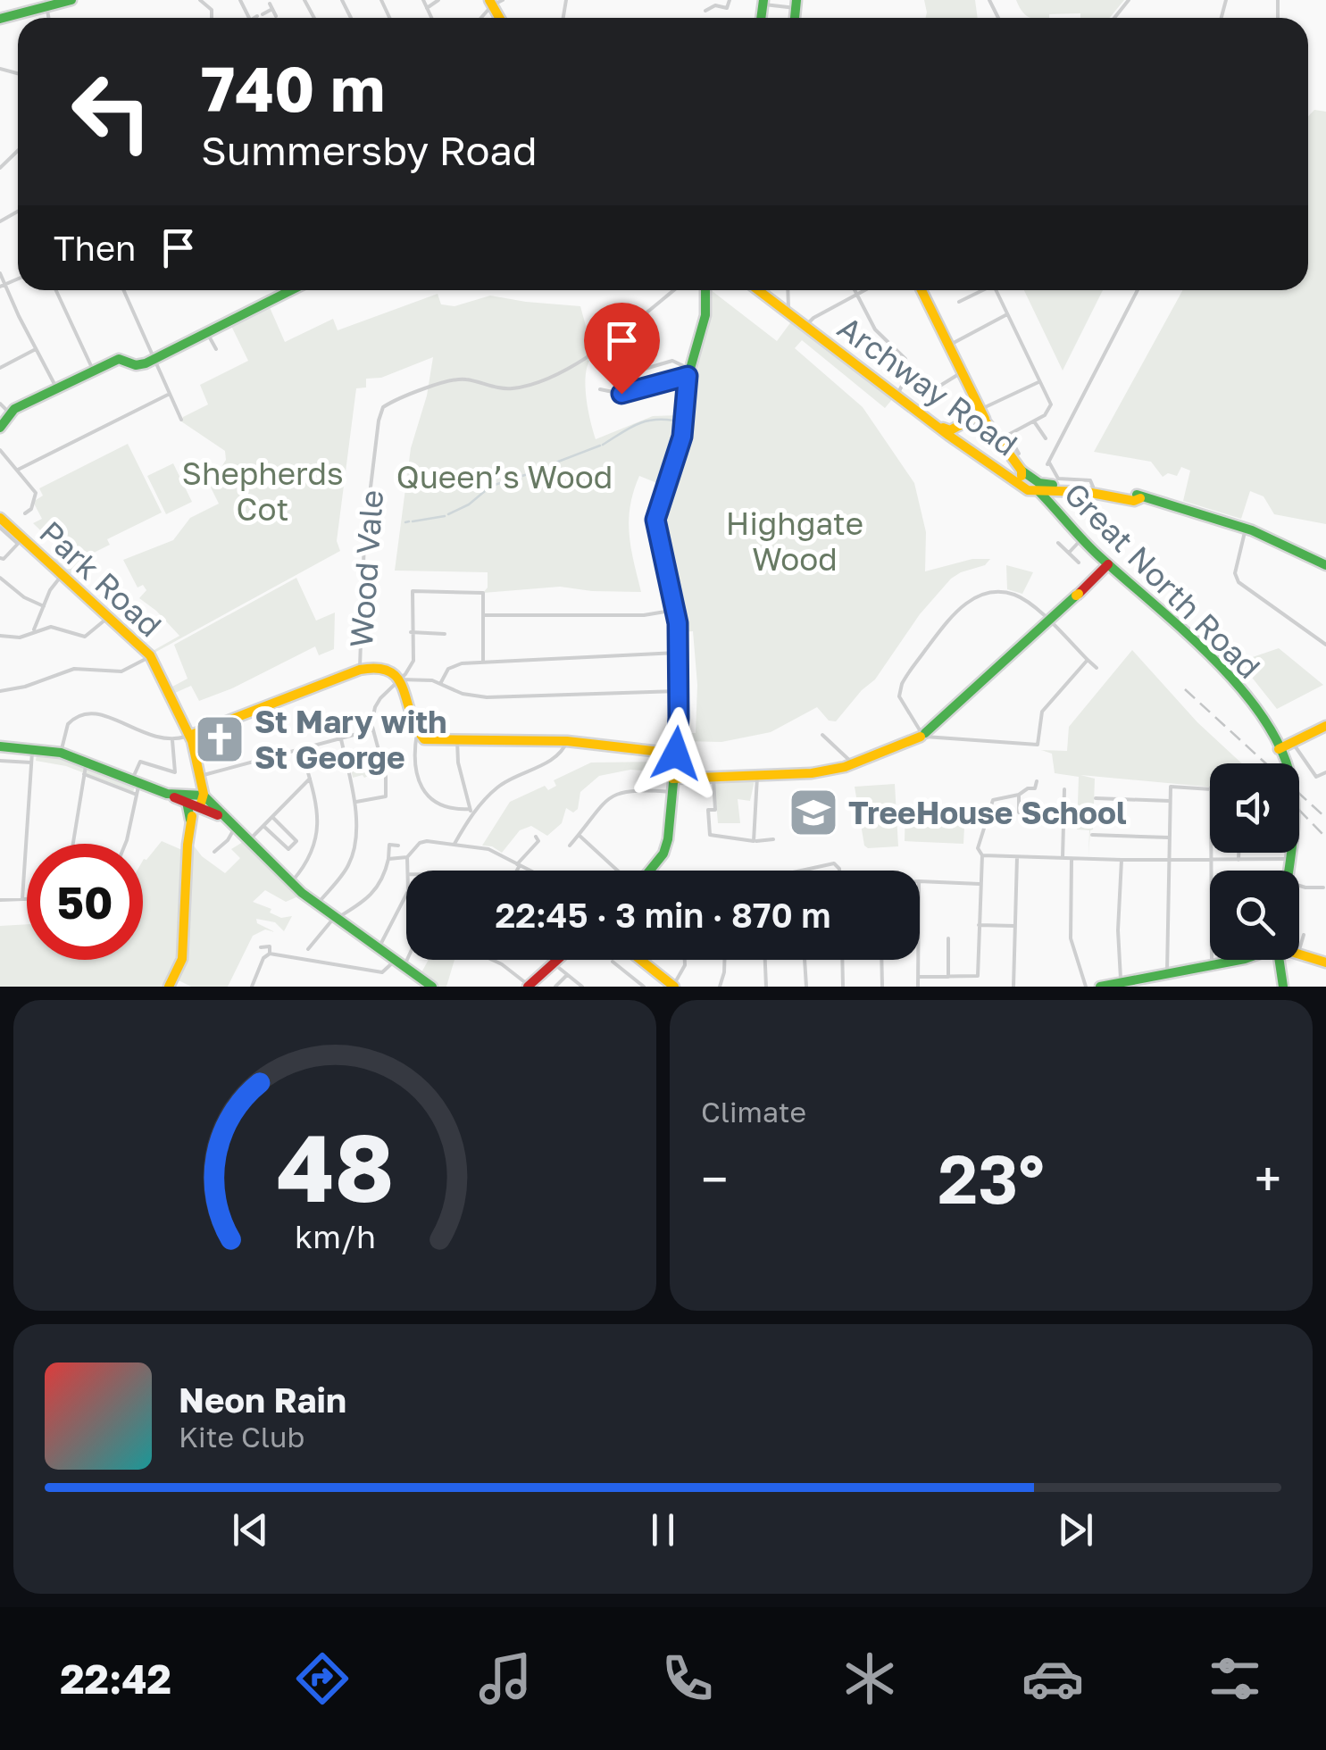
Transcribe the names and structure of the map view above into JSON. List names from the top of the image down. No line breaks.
{"streets":{"main road":["Archway Road","Park Road","Great North Road"],"street":["Wood Vale"]},"crossings":[["Archway Road","Great North Road"]],"parks":["Shepherds Cot","Queen’s Wood","Highgate Wood"],"places":{"church":["St Mary with St George"],"school or university":["TreeHouse School"]},"page":{"turn":["740 m","Summersby Road"],"then":"Then","limit":"50","trip":"22:45 · 3 min · 870 m","tile":"Climate","heat":["−","23°","+"],"song":["Neon Rain","Kite Club"],"tabs":"22:42","gauge":["48","km/h"]}}
